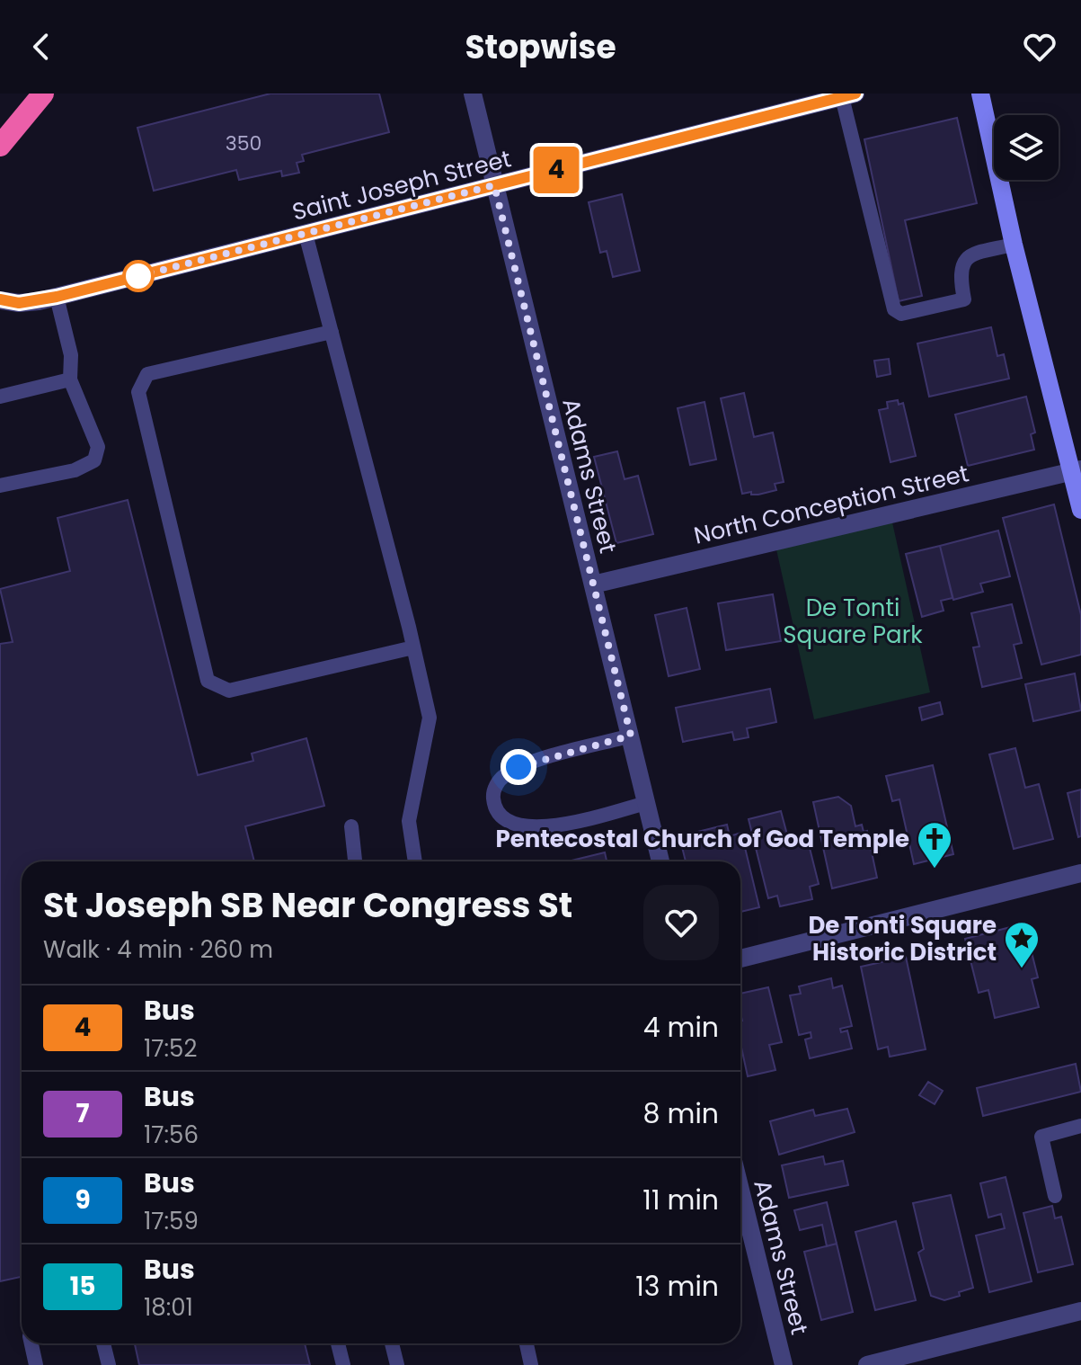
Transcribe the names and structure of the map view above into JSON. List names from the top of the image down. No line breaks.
{"streets":{"street":["Saint Joseph Street","Adams Street","North Conception Street"]},"crossings":[["Saint Joseph Street","Adams Street"],["Adams Street","North Conception Street"]],"parks":["De Tonti Square Park"],"places":{"church":["Pentecostal Church of God Temple"],"place":["De Tonti Square Historic District"]},"lines":["bus line 4"],"house_numbers":["350"],"page":{"header":"Stopwise","on_map":"4","heading":["St Joseph SB Near Congress St","Walk · 4 min · 260 m"],"list":[{"mark":"4","name":"Bus","note":"17:52","value":"4 min"},{"mark":"7","name":"Bus","note":"17:56","value":"8 min"},{"mark":"9","name":"Bus","note":"17:59","value":"11 min"},{"mark":"15","name":"Bus","note":"18:01","value":"13 min"}]}}
